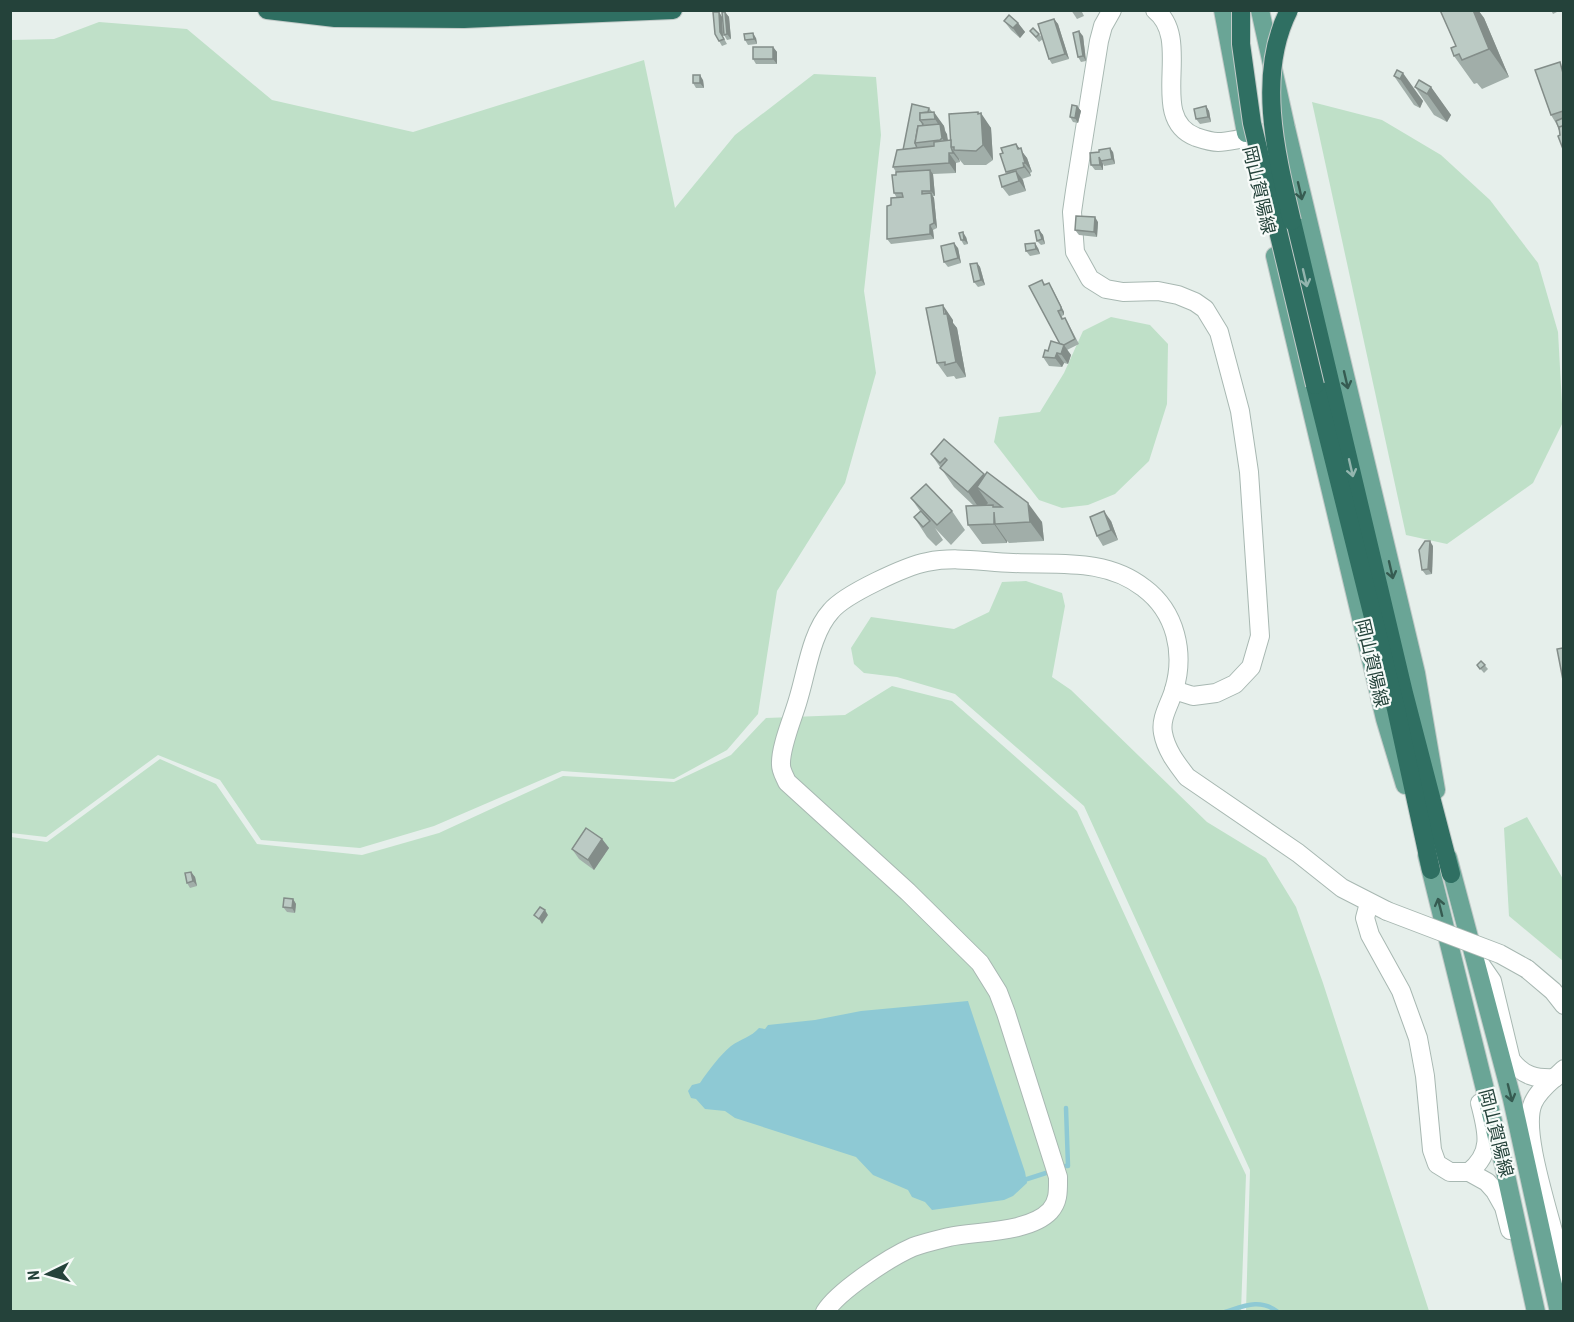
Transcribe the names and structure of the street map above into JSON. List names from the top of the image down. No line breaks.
{"streets":{"main road":["岡山賀陽線"]},"north":"left"}
